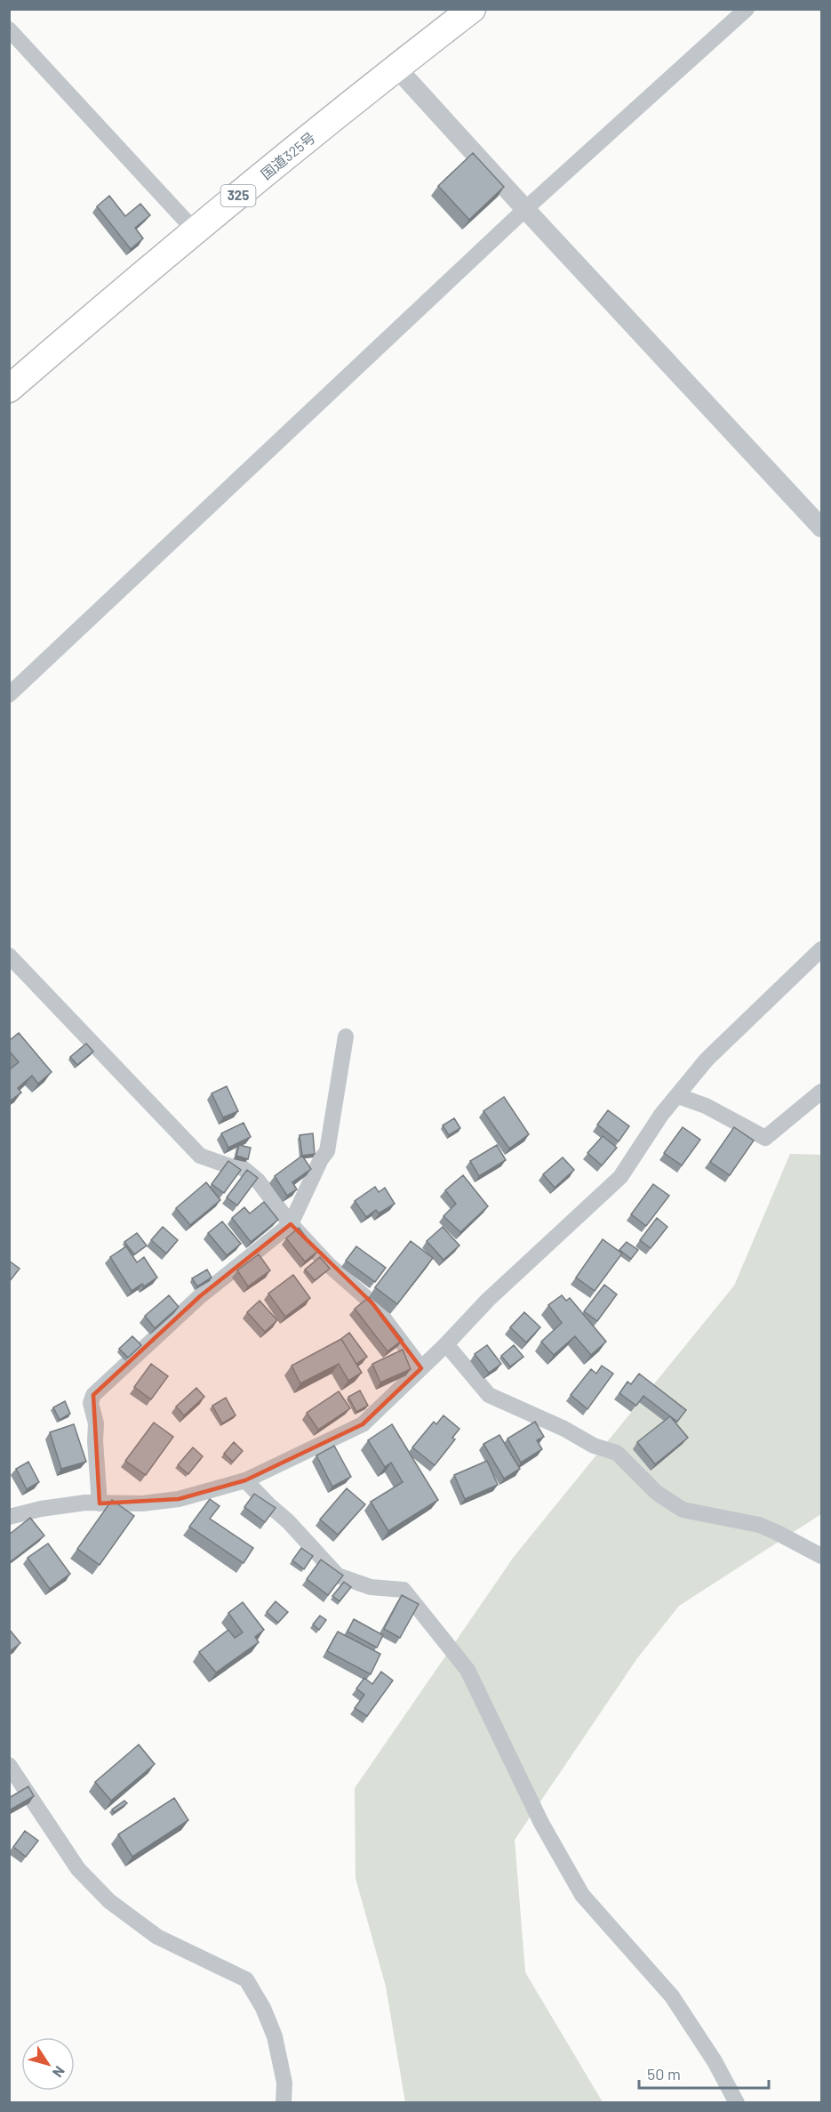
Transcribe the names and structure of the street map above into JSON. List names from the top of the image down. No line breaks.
{"streets":{"highway":["国道325号","325"]},"scale_bar":"50 m","north":"bottom right"}
